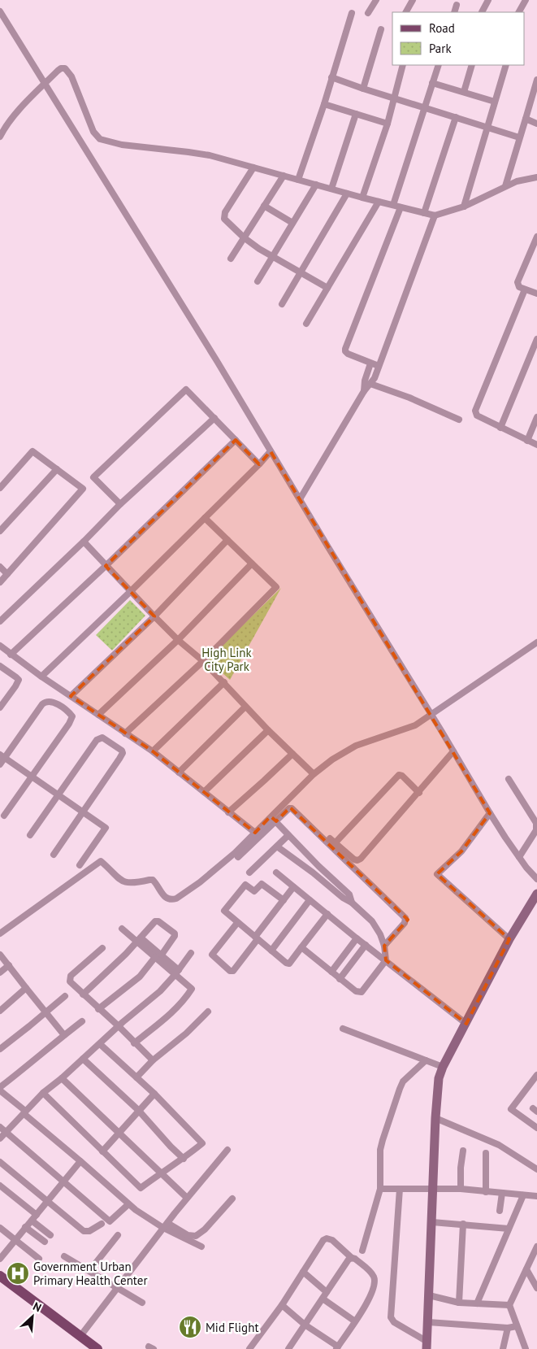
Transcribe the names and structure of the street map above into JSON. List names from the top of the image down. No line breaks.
{"parks":["High Link City Park"],"places":{"hospital":["Government Urban Primary Health Center"],"restaurant":["Mid Flight"]},"legend":["Road","Park"],"north":"top right"}
